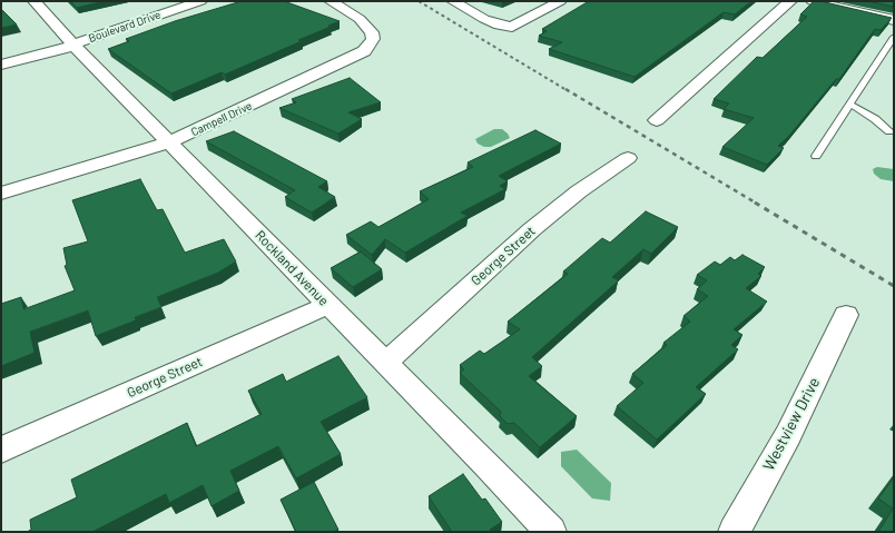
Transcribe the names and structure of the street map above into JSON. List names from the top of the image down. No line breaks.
{"streets":{"street":["Boulevard Drive","Campell Drive","George Street","Rockland Avenue","Westview Drive"]},"crossings":[["Boulevard Drive","Rockland Avenue"],["Campell Drive","Rockland Avenue"],["George Street","Rockland Avenue"]]}
